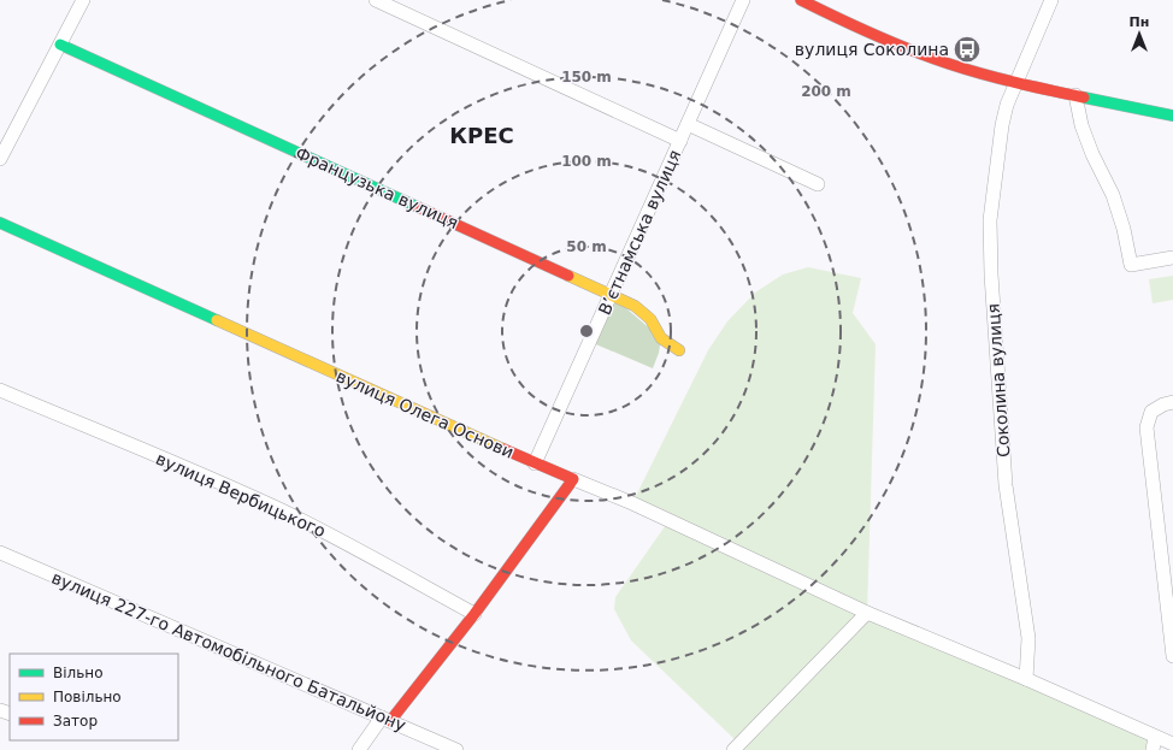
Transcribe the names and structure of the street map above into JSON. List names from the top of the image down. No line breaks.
{"streets":{"street":["Французька вулиця","Вʼєтнамська вулиця","Соколина вулиця","вулиця Олега Основи","вулиця Вербицького","вулиця 227-го Автомобільного Батальйону"]},"crossings":[["Французька вулиця","Вʼєтнамська вулиця"],["Вʼєтнамська вулиця","вулиця Олега Основи"]],"districts":["КРЕС"],"places":{"bus stop":["вулиця Соколина"]},"legend":["Вільно","Повільно","Затор"],"north":"top","rings":["150 m","200 m","100 m","50 m"]}
